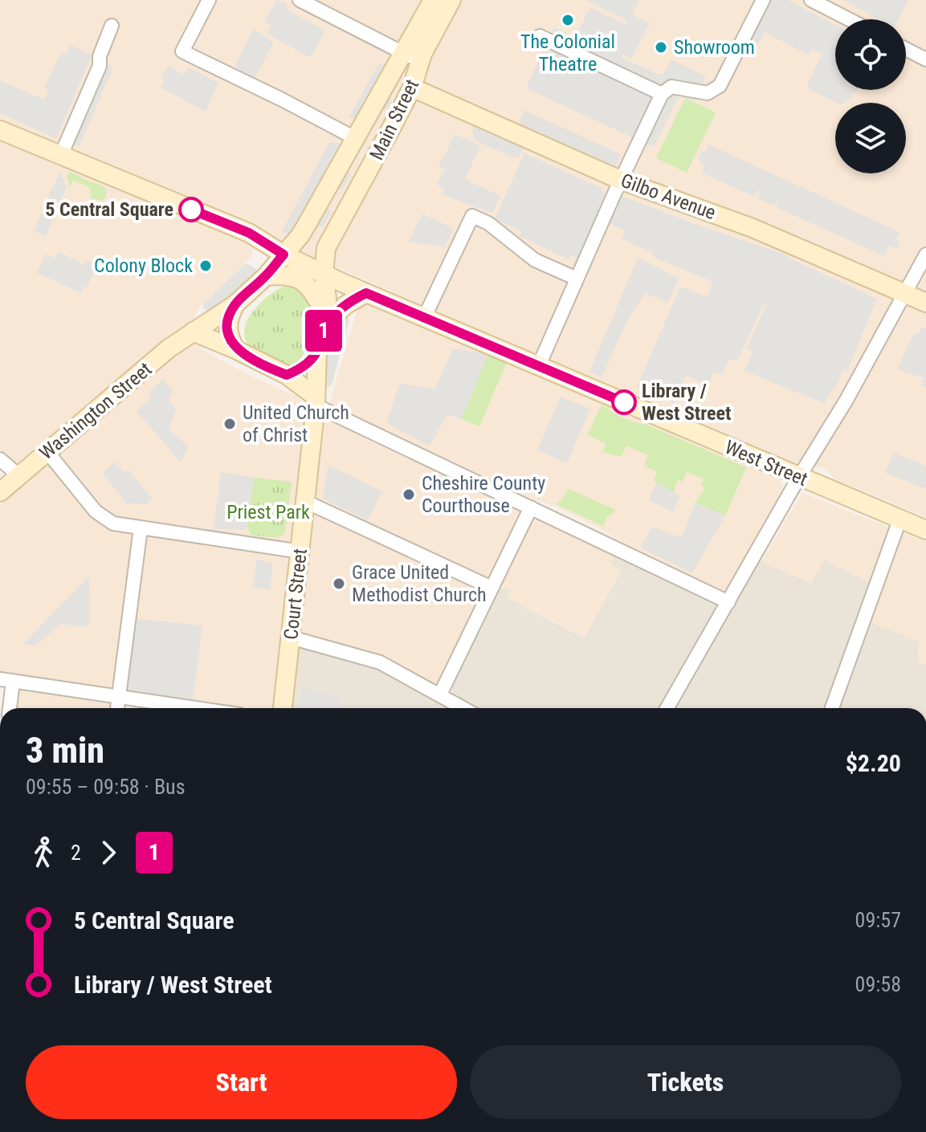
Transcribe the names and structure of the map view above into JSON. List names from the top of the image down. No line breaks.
{"streets":{"main road":["Main Street","Gilbo Avenue","Washington Street","West Street","Court Street"]},"crossings":[["Main Street","Gilbo Avenue"],["Main Street","Washington Street"],["Main Street","West Street"],["Main Street","Court Street"],["Washington Street","Court Street"]],"parks":["Priest Park"],"places":["The Colonial Theatre","Showroom","5 Central Square","Colony Block","Library / West Street","United Church of Christ","Cheshire County Courthouse","Grace United Methodist Church"],"lines":["bus line 1"],"page":{"on_map":"1","heading":["3 min","09:55 – 09:58 · Bus","$2.20"],"legs":["2","1"],"list":[{"name":"5 Central Square","value":"09:57"},{"name":"Library / West Street","value":"09:58"}],"buttons":["Start","Tickets"]}}
